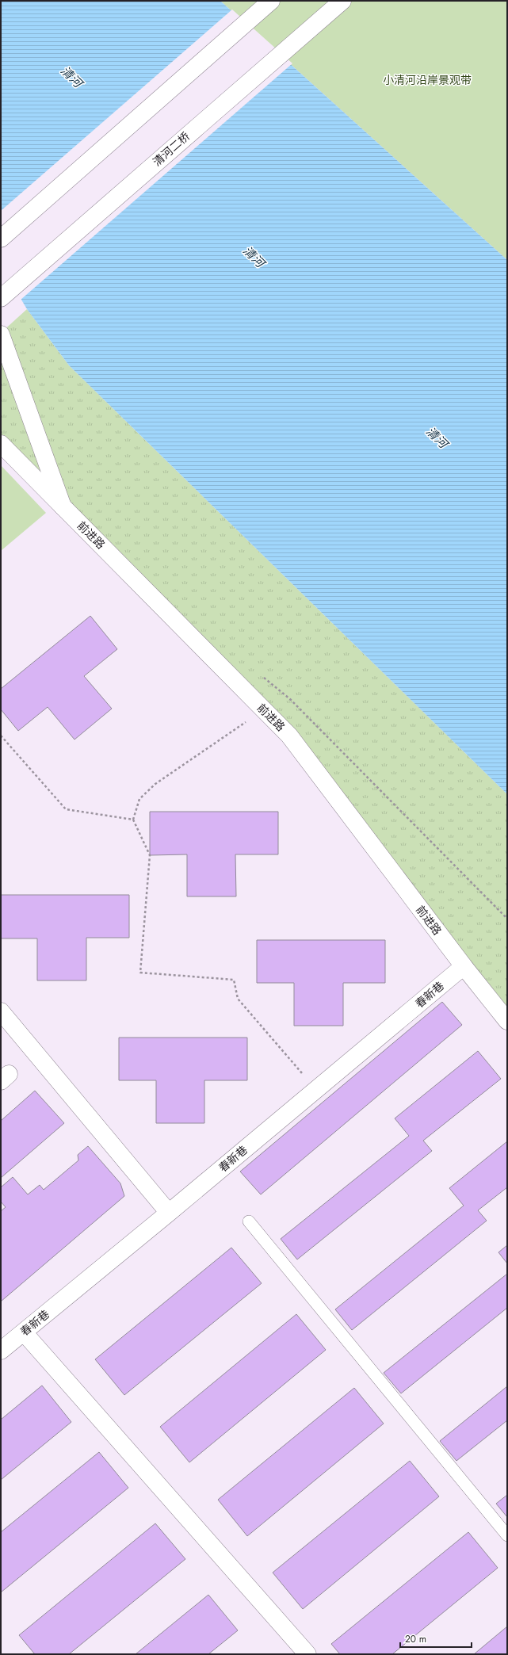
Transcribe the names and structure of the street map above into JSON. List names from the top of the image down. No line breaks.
{"streets":{"street":["清河二桥","前进路","春新巷"]},"crossings":[["前进路","春新巷"]],"water":["清河"],"parks":["小清河沿岸景观带"],"scale_bar":"20 m"}
